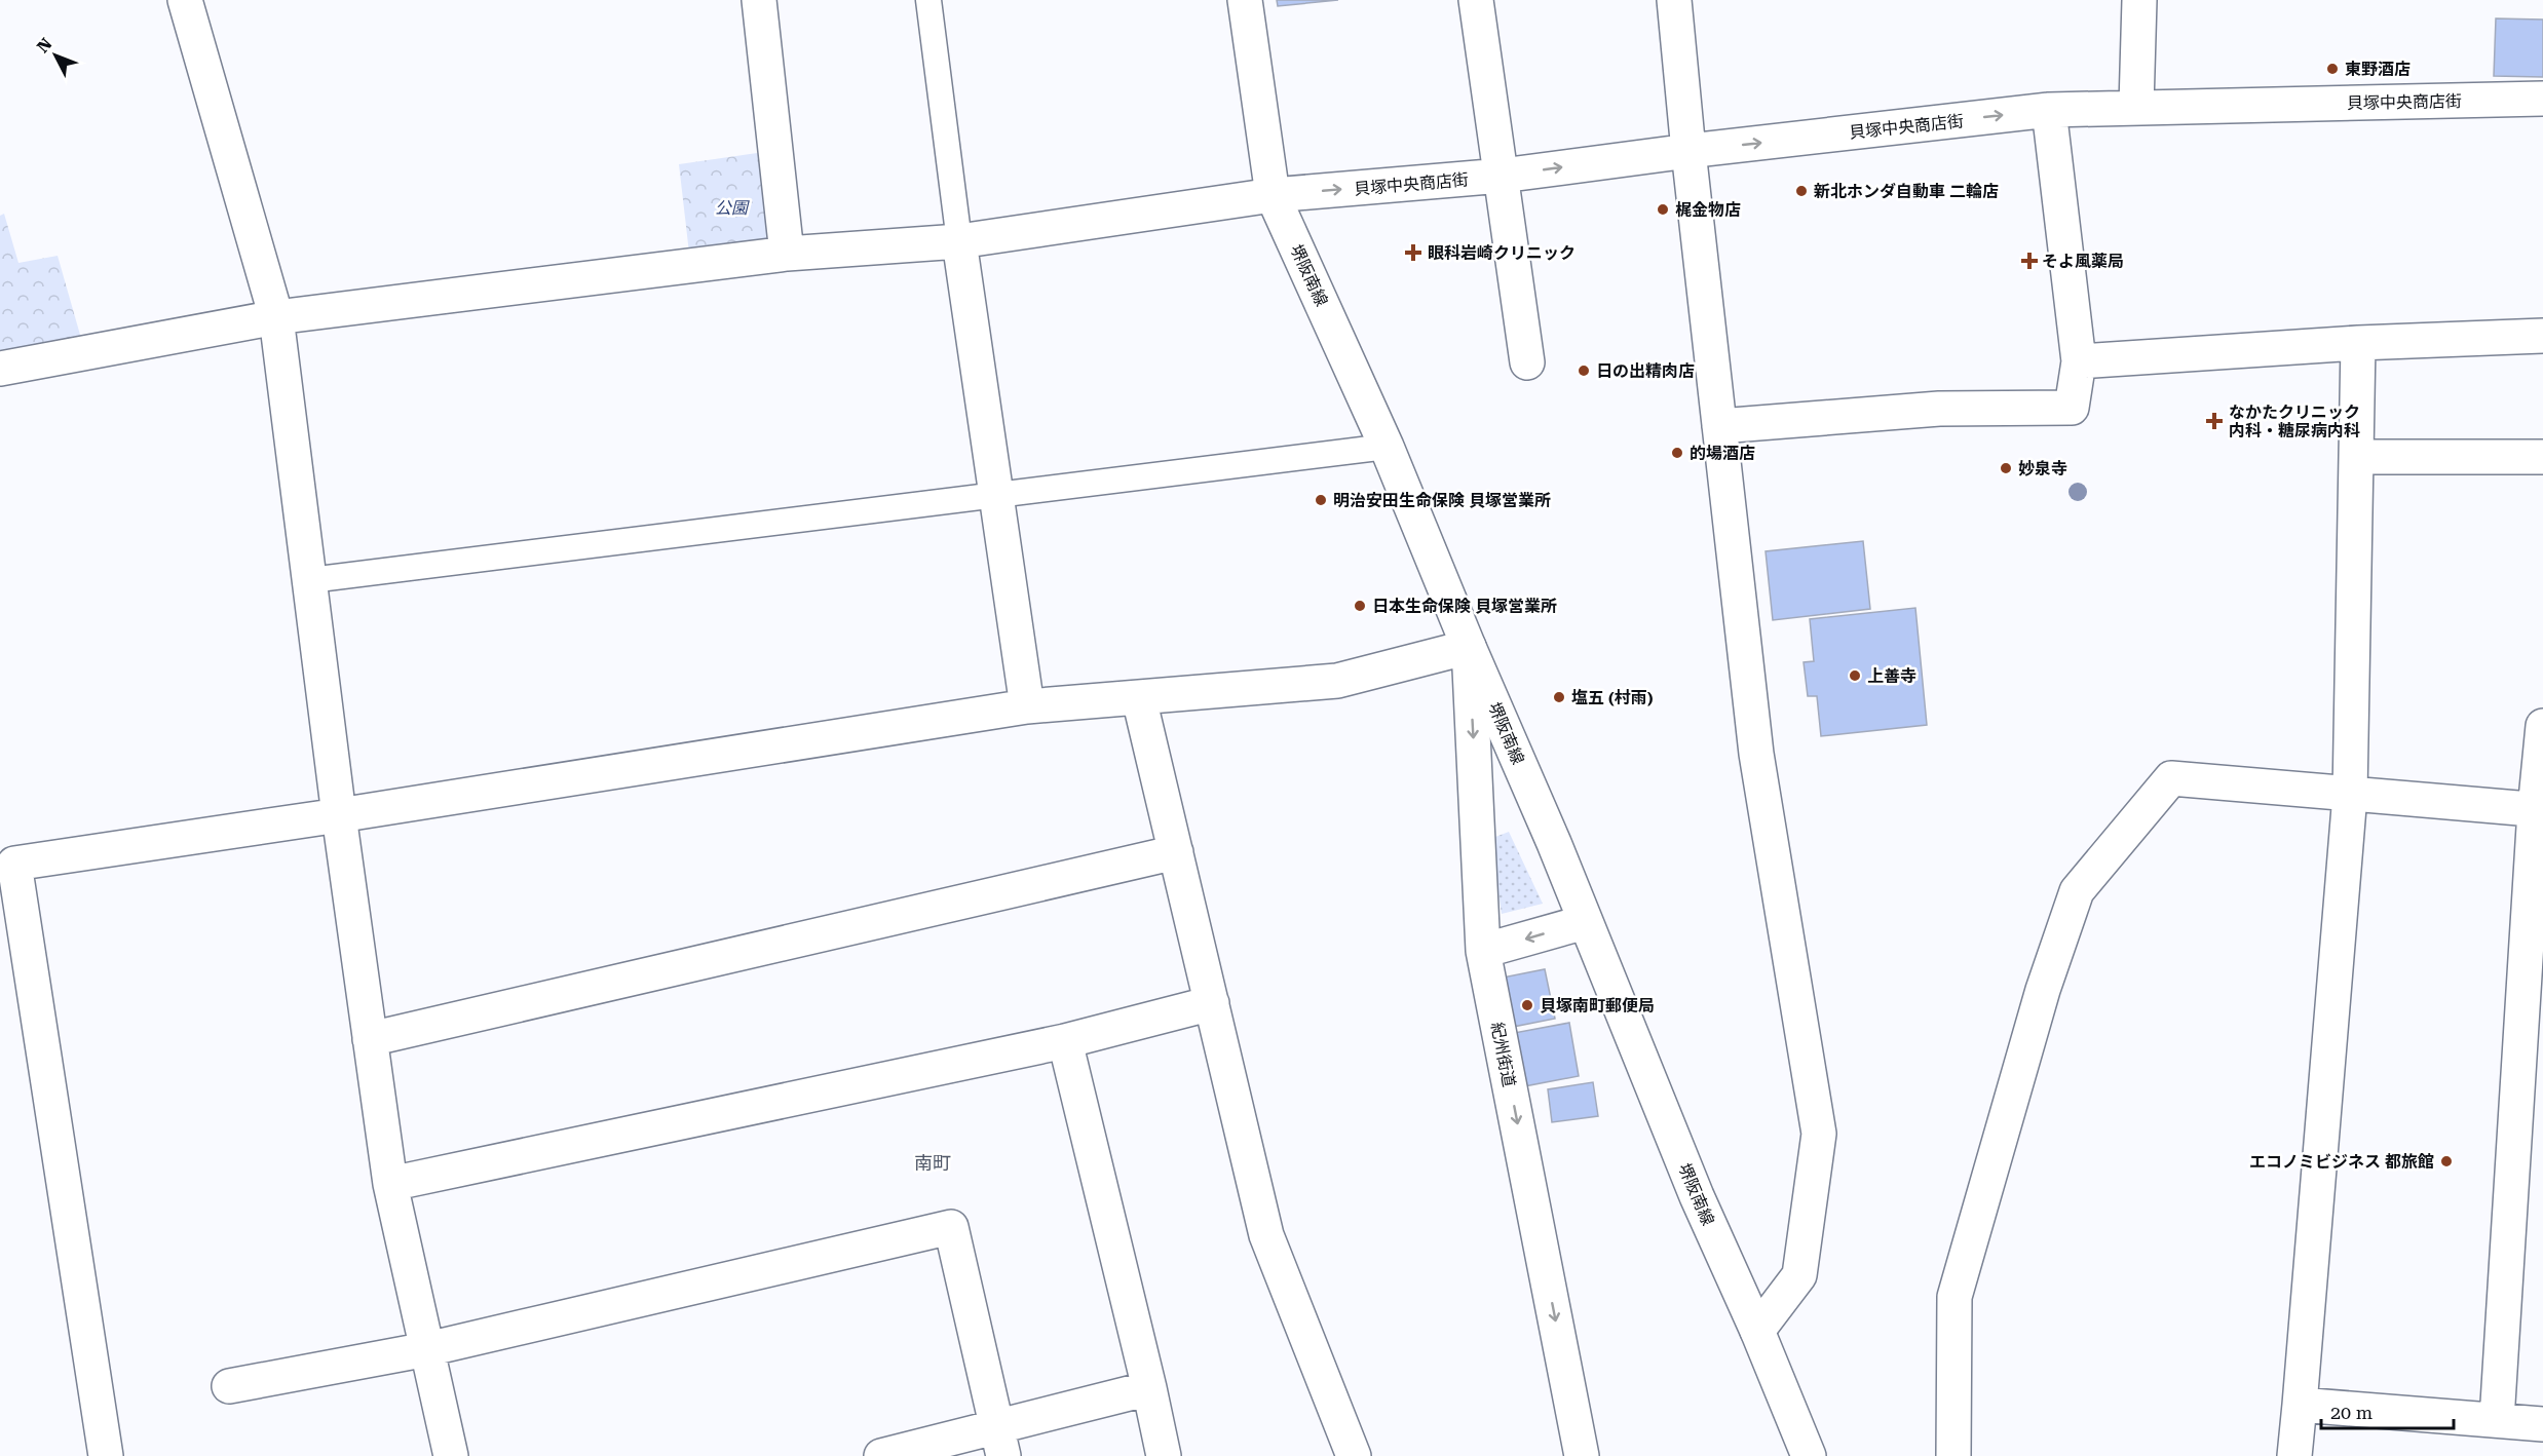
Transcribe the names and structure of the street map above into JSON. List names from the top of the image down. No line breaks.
{"streets":{"street":["貝塚中央商店街","堺阪南線","紀州街道"]},"crossings":[["貝塚中央商店街","堺阪南線"],["堺阪南線","紀州街道"]],"districts":["南町"],"parks":["公園"],"places":{"other":["東野酒店","新北ホンダ自動車 二輪店","梶金物店","日の出精肉店","的場酒店","妙泉寺","明治安田生命保険 貝塚営業所","日本生命保険 貝塚営業所","上善寺","塩五 (村雨)","貝塚南町郵便局","エコノミビジネス 都旅館"],"health":["眼科岩崎クリニック","そよ風薬局","なかたクリニック 内科・糖尿病内科"]},"scale_bar":"20 m","north":"top left"}
